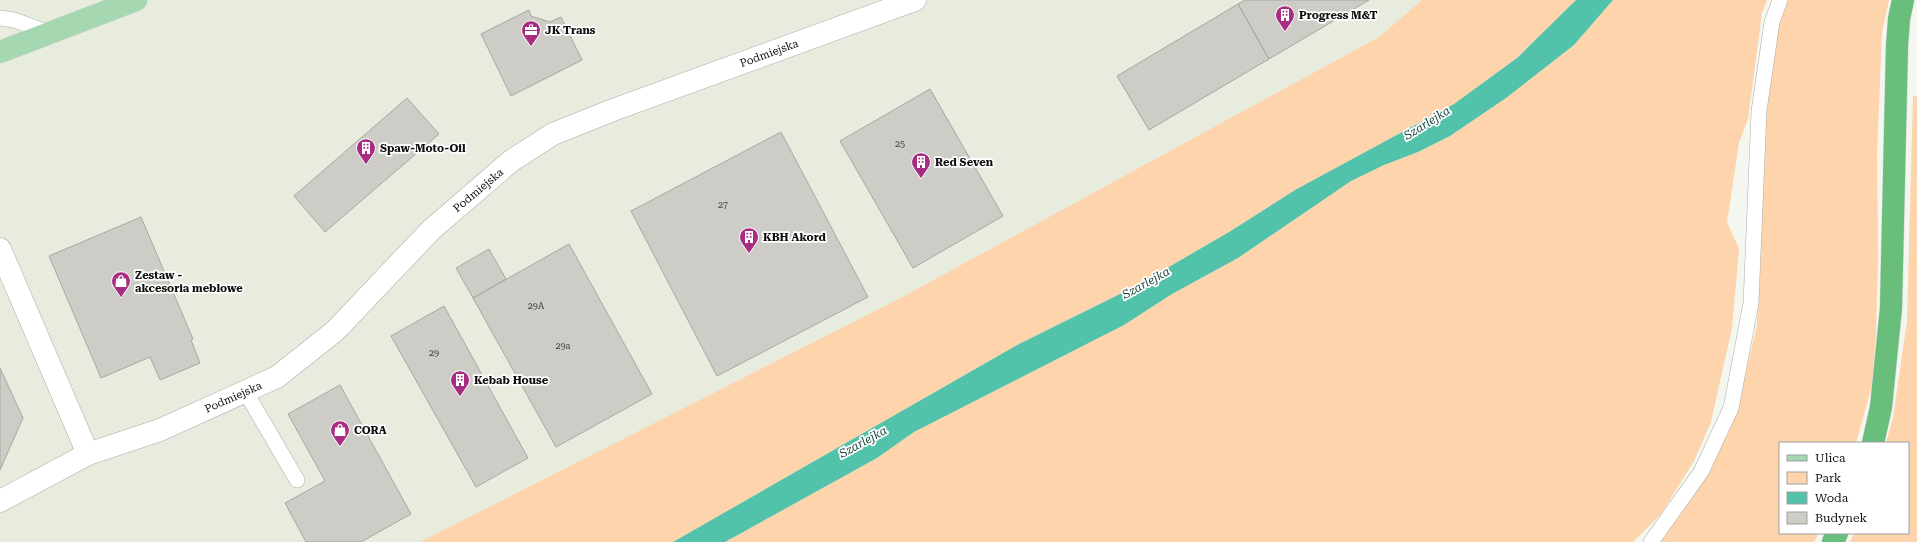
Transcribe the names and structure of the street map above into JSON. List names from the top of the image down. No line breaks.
{"streets":{"street":["Podmiejska"]},"water":["Szarlejka"],"places":{"building":["Progress M&T","Spaw-Moto-Oil","Red Seven","KBH Akord","Kebab House"],"office":["JK Trans"],"shop":["Zestaw - akcesoria meblowe","CORA"]},"house_numbers":["25","27","29A","29a","29"],"legend":["Ulica","Park","Woda","Budynek"]}
